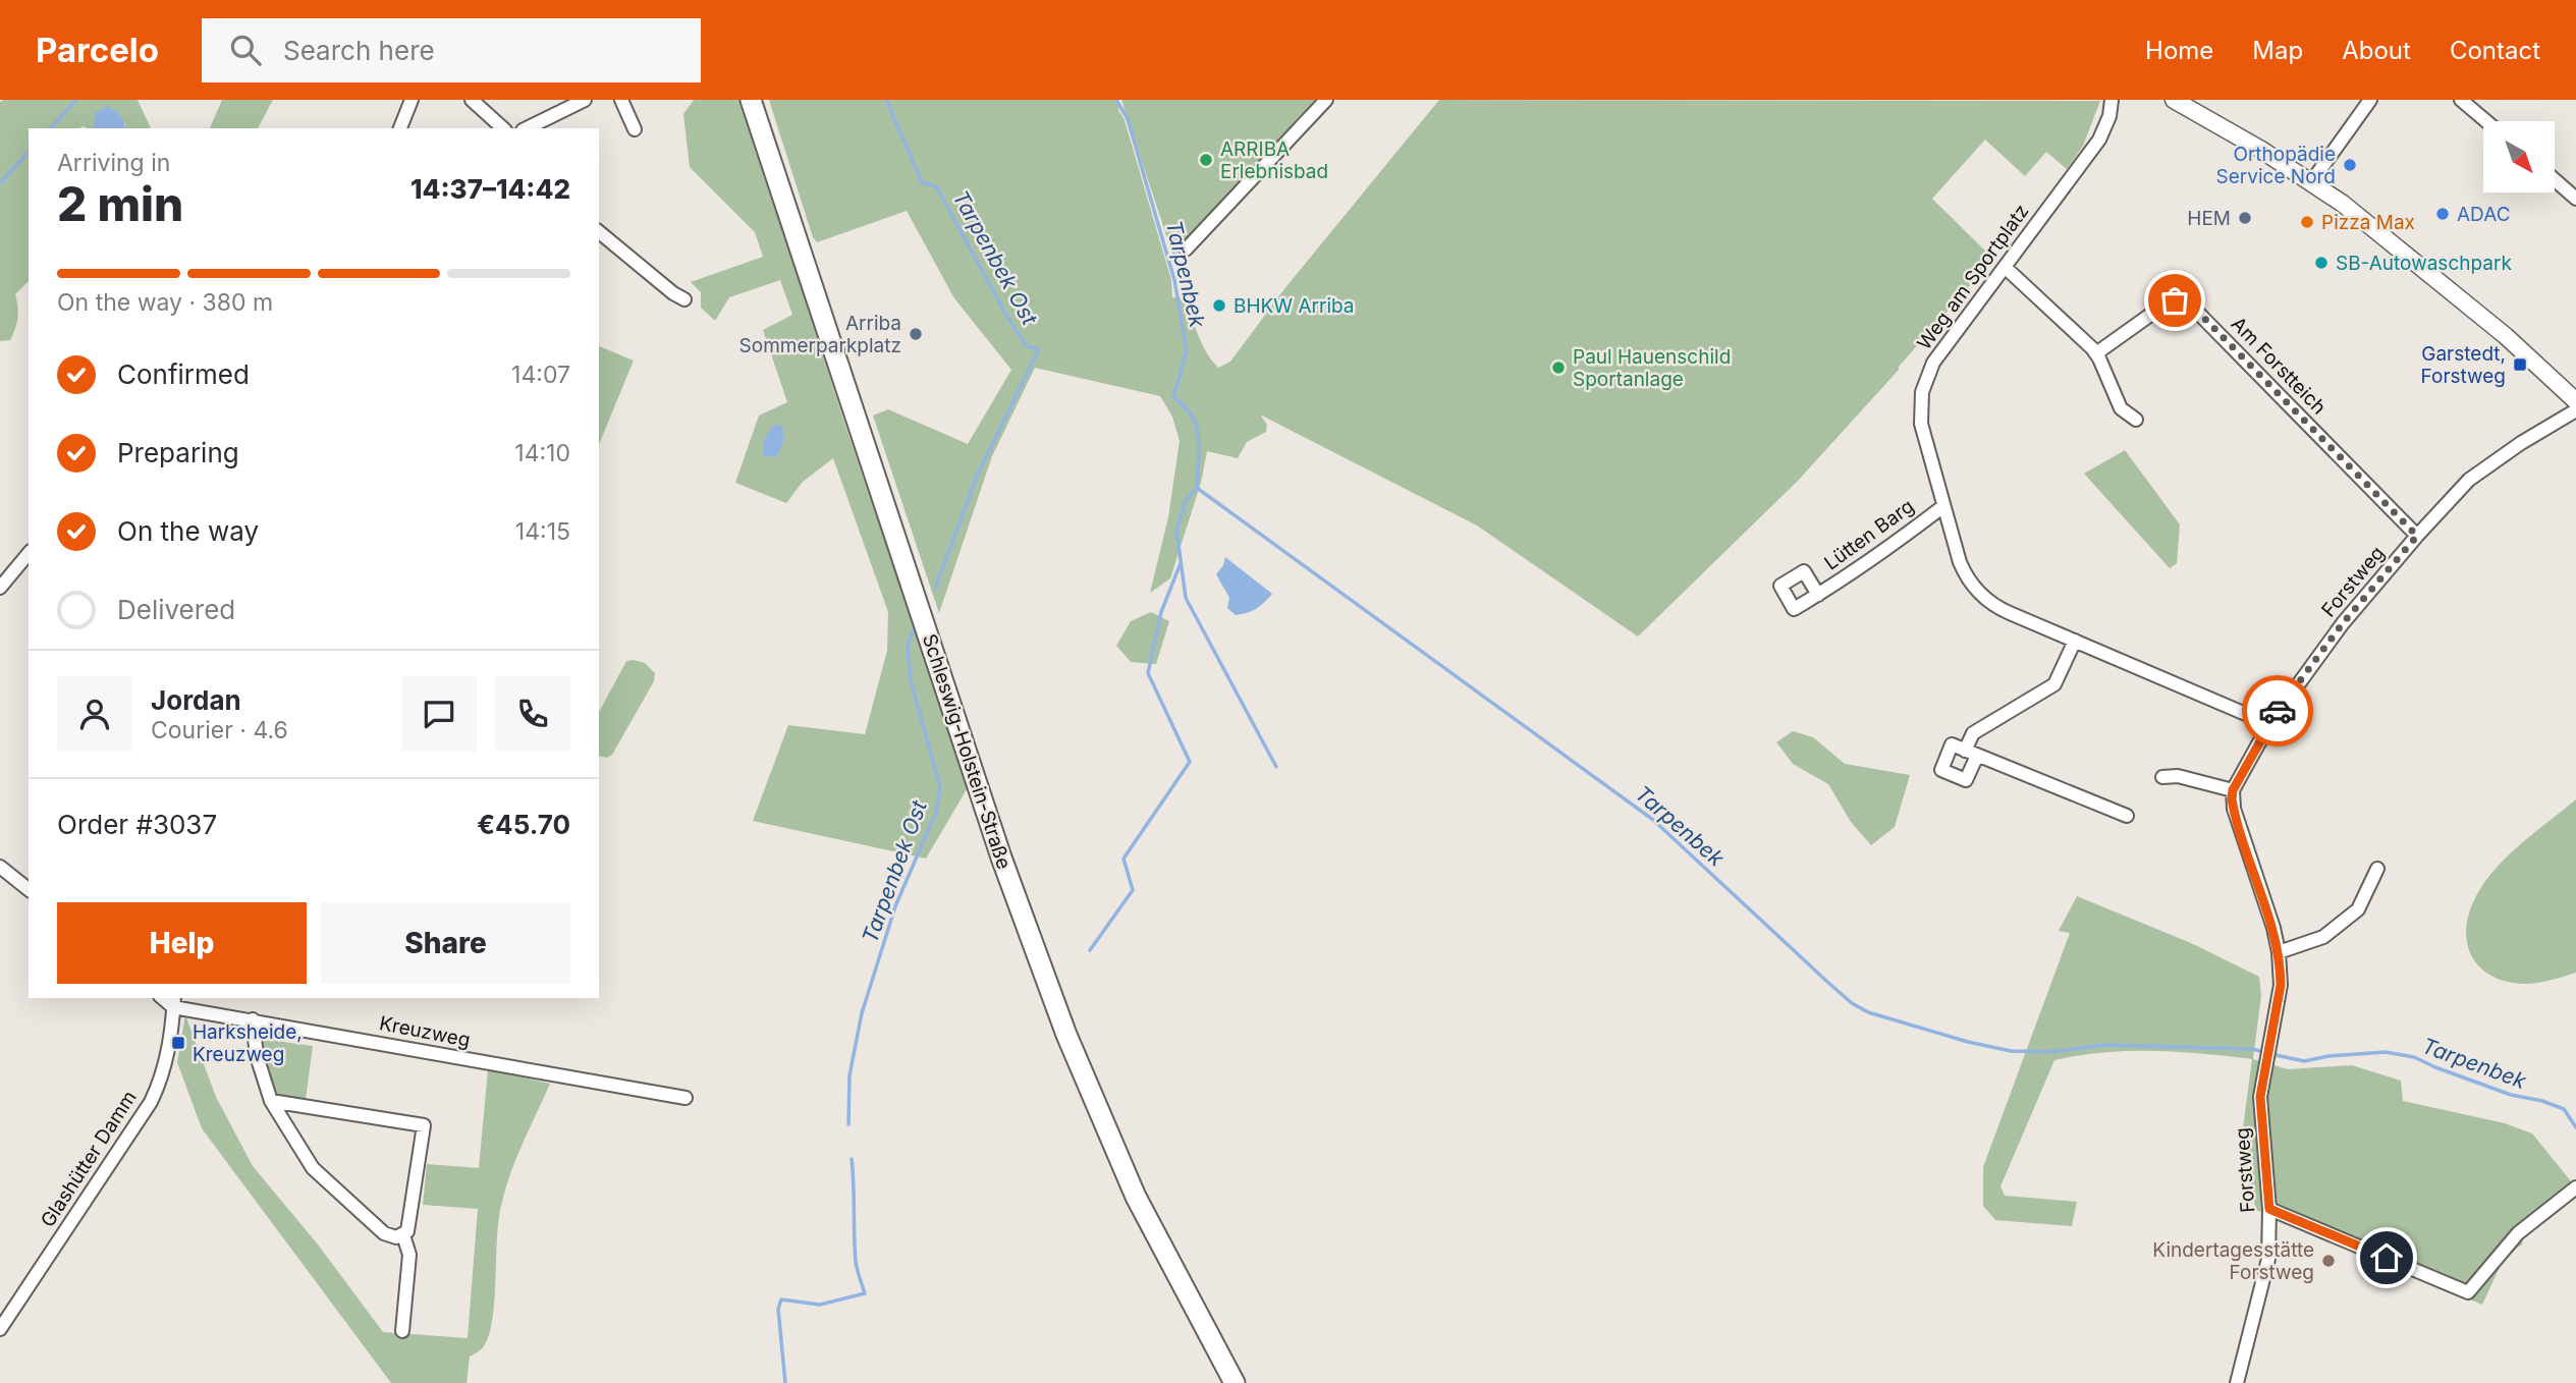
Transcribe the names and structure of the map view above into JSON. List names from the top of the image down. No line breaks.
{"streets":{"main road":["Schleswig-Holstein-Straße"],"street":["Weg am Sportplatz","Am Forstteich","Lütten Barg","Forstweg","Kreuzweg","Glashütter Damm"]},"crossings":[["Weg am Sportplatz","Lütten Barg"],["Weg am Sportplatz","Forstweg"],["Am Forstteich","Forstweg"],["Kreuzweg","Glashütter Damm"]],"water":["Tarpenbek Ost","Tarpenbek"],"places":{"other":["ARRIBA Erlebnisbad","Orthopädie Service Nord","ADAC","HEM","Pizza Max","SB-Autowaschpark","BHKW Arriba","Arriba Sommerparkplatz","Paul Hauenschild Sportanlage","Kindertagesstätte Forstweg"],"transit":["Garstedt, Forstweg","Harksheide, Kreuzweg"]},"north":"bottom right","page":{"header":"Parcelo","search":"Search here","nav":["Home","Map","About","Contact"],"heading":["2 min","Arriving in","14:37–14:42"],"panel":["Jordan","Courier · 4.6","Order #3037","€45.70"],"bar":"On the way · 380 m","list":[["Confirmed","14:07"],["Preparing","14:10"],["On the way","14:15"],"Delivered"],"buttons":["Help","Share"]}}
